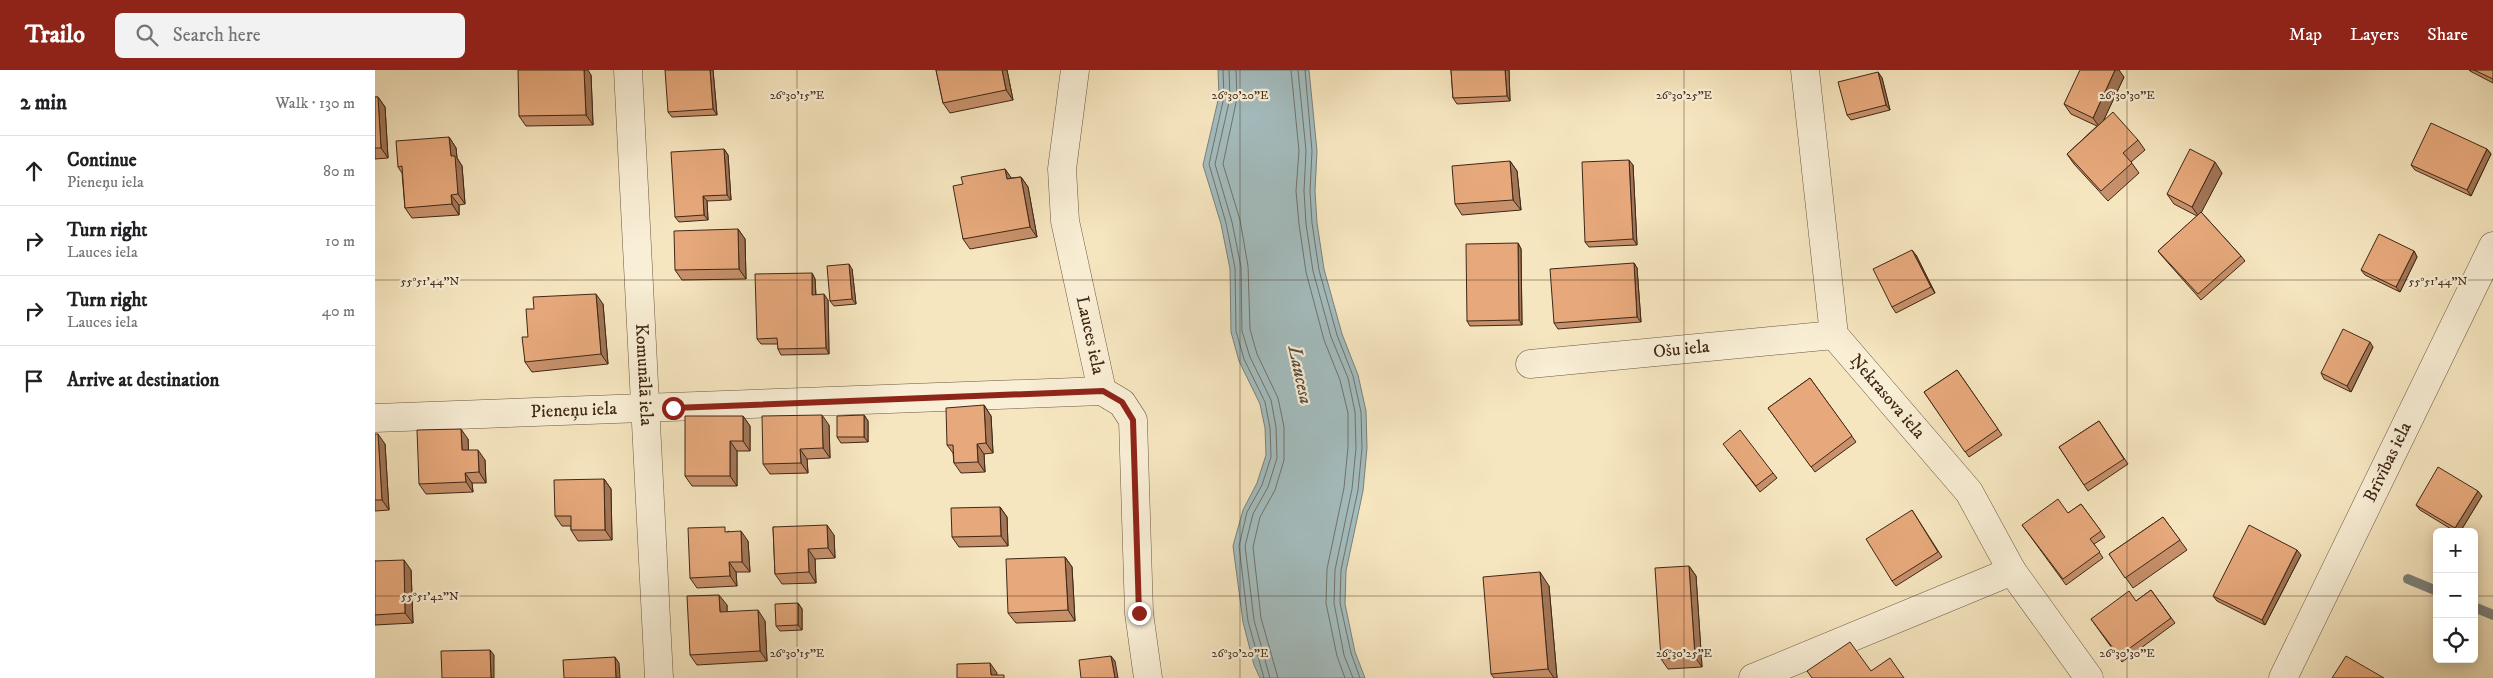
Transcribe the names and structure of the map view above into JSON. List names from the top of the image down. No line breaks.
{"streets":{"street":["Lauces iela","Ošu iela","Komunālā iela","Ņekrasova iela","Pieneņu iela","Brīvības iela"]},"crossings":[["Lauces iela","Pieneņu iela"],["Ošu iela","Ņekrasova iela"],["Komunālā iela","Pieneņu iela"]],"water":["Laucesa"],"page":{"header":"Trailo","search":"Search here","nav":["Map","Layers","Share"],"heading":["2 min","Walk · 130 m"],"list":[["Continue","Pieneņu iela","80 m"],["Turn right","Lauces iela","10 m"],["Turn right","Lauces iela","40 m"],"Arrive at destination"],"map_buttons":["+","−"]},"coordinates":["26°30'15\"E","26°30'20\"E","26°30'25\"E","26°30'30\"E","55°51'44\"N","55°51'42\"N"]}
